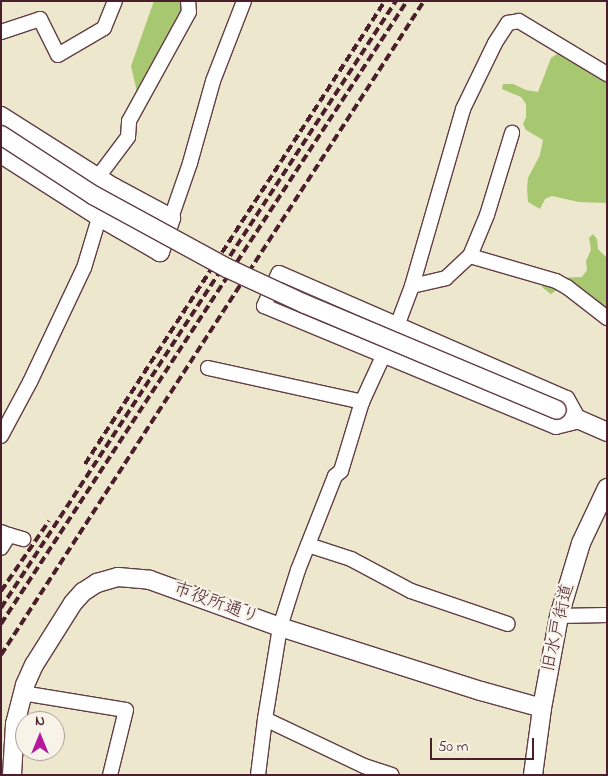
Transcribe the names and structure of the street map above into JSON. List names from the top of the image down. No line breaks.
{"streets":{"street":["市役所通り","旧水戸街道"]},"crossings":[["市役所通り","旧水戸街道"]],"scale_bar":"50 m","north":"top"}
